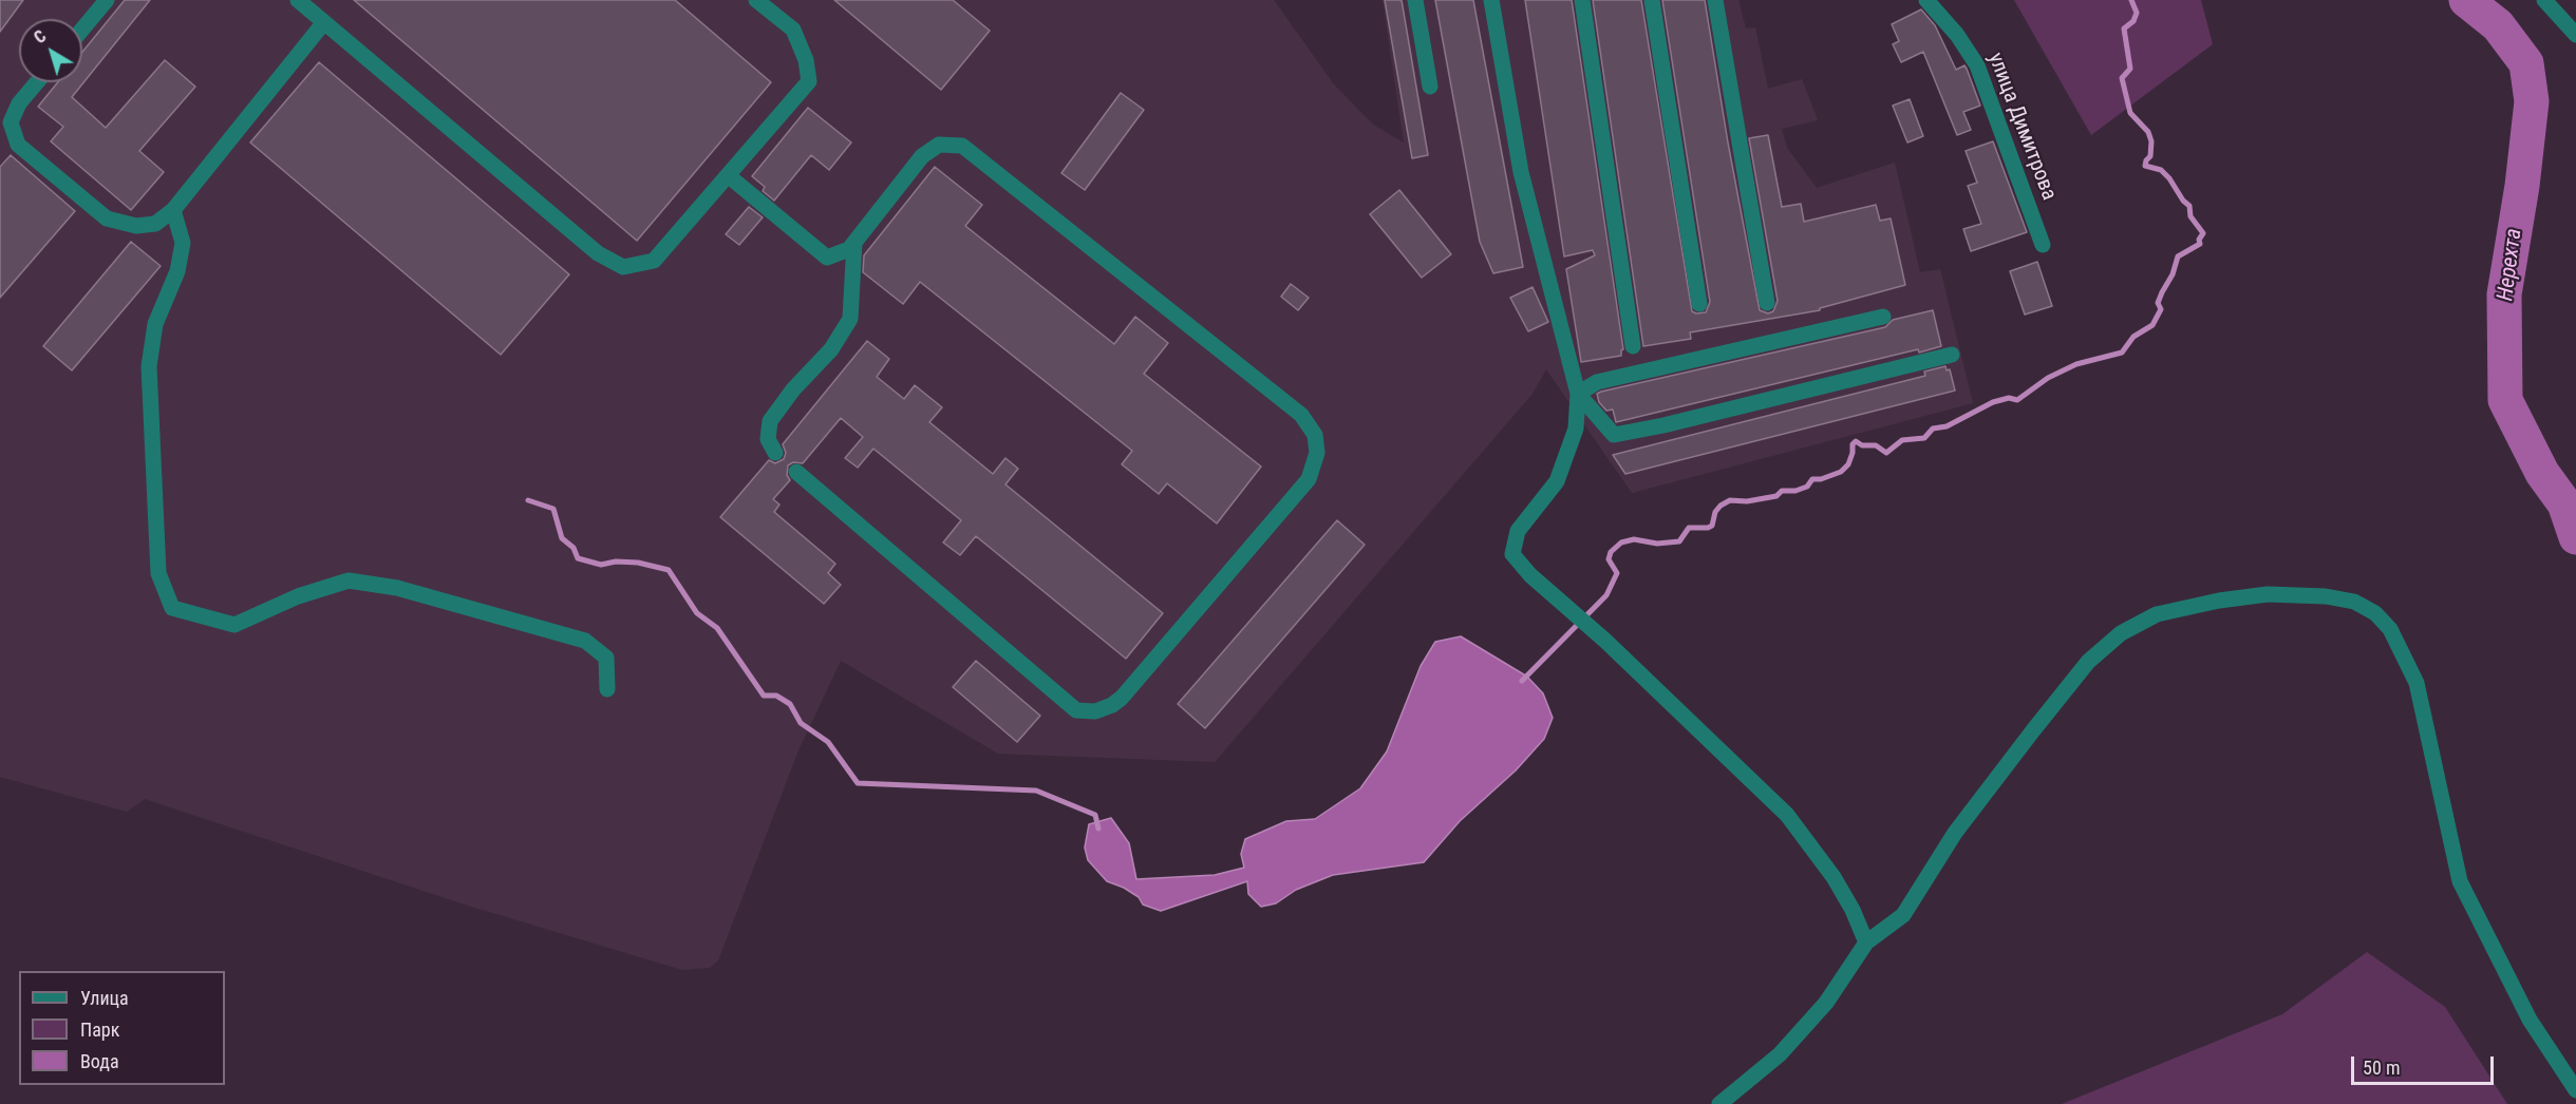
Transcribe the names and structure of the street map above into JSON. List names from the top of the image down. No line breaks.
{"streets":{"street":["улица Димитрова"]},"water":["Нерехта"],"legend":["Улица","Парк","Вода"],"scale_bar":"50 m","north":"top left"}
